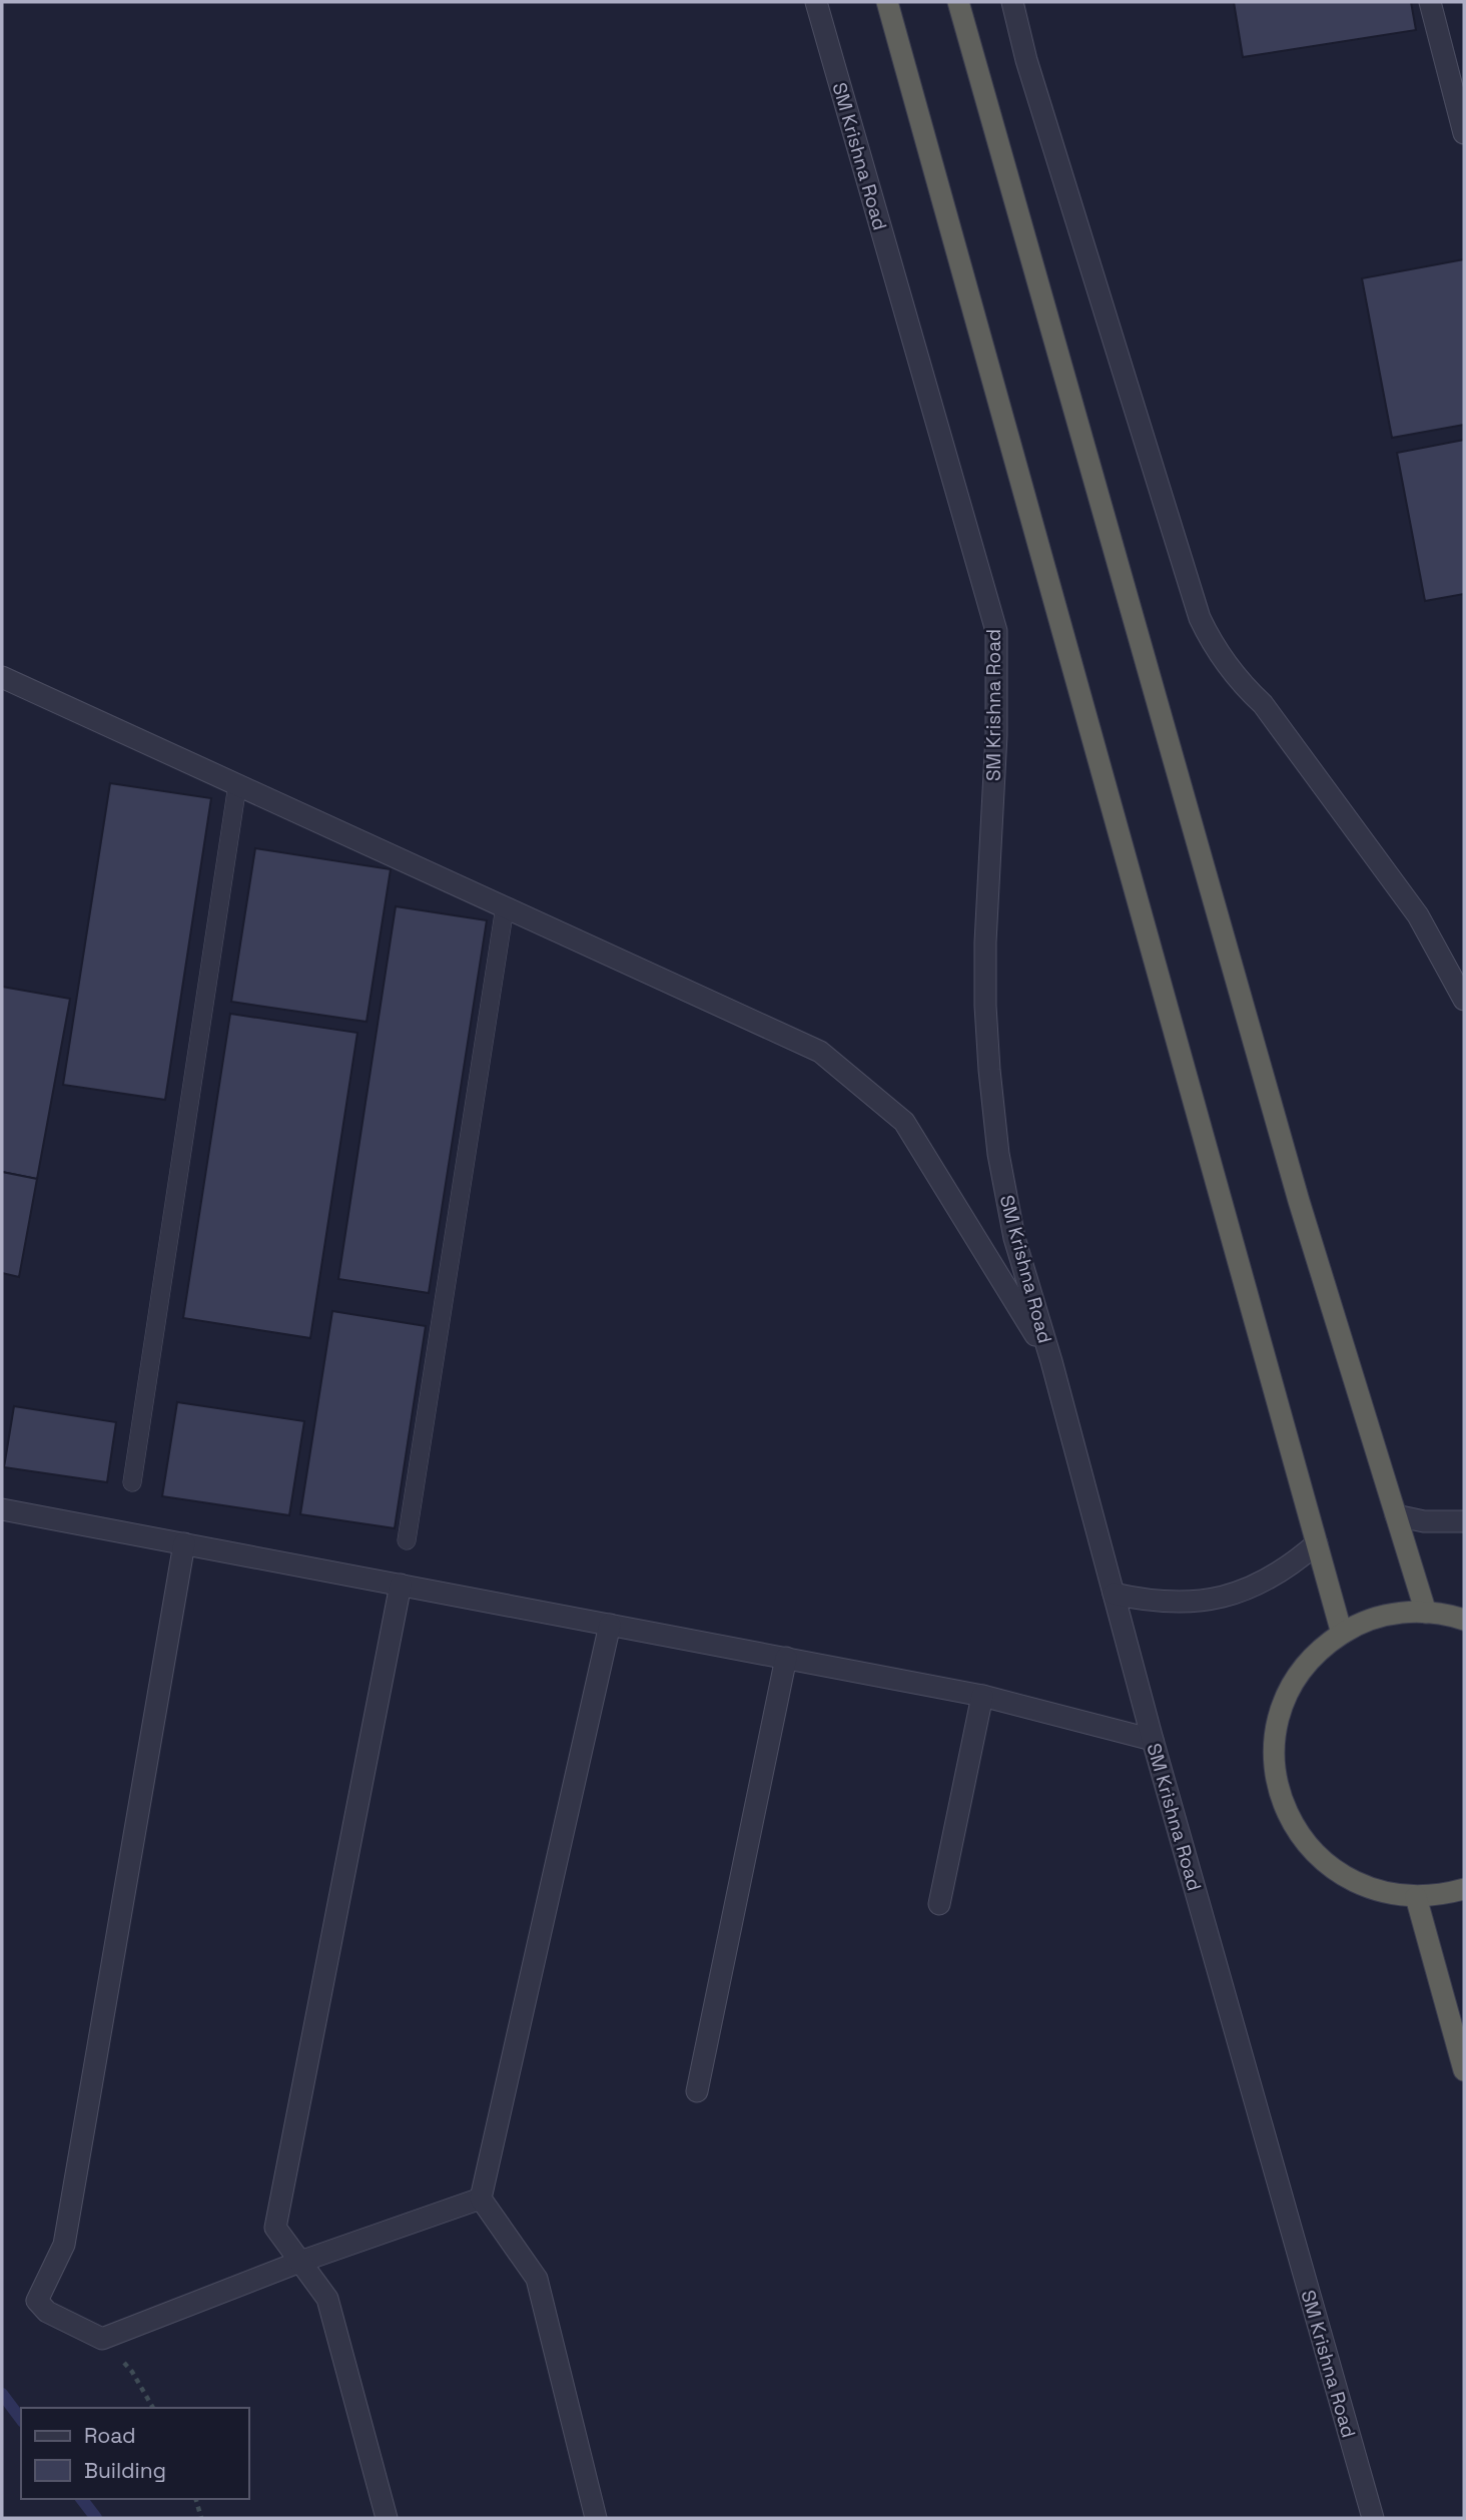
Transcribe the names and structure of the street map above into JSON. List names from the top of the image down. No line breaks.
{"streets":{"street":["SM Krishna Road"]},"legend":["Road","Building"]}
